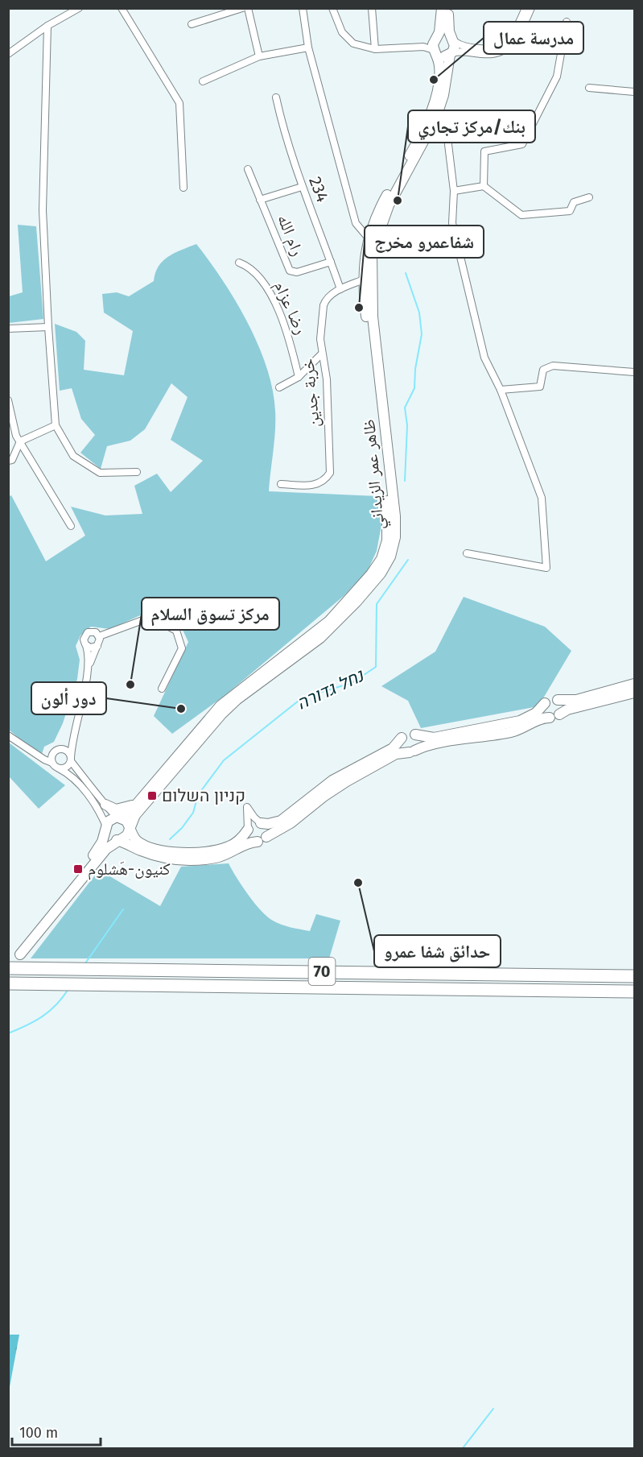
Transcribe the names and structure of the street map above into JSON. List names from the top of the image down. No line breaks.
{"streets":{"highway":["70"],"main road":["ظاهر عمر الزيداني"],"street":["234","رام الله","رضا عزام","خربة جدين"]},"crossings":[["234","رام الله"],["234","خربة جدين"],["خربة جدين","ظاهر عمر الزيداني"]],"water":["נחל גדורה"],"places":{"other":["مدرسة عمال","بنك/مركز تجاري","شفاعمرو مخرج","مركز تسوق السلام","دور ألون","حدائق شفا عمرو"],"transit":["קניון השלום","كنيون-هَشلوم"]},"scale_bar":"100 m"}
